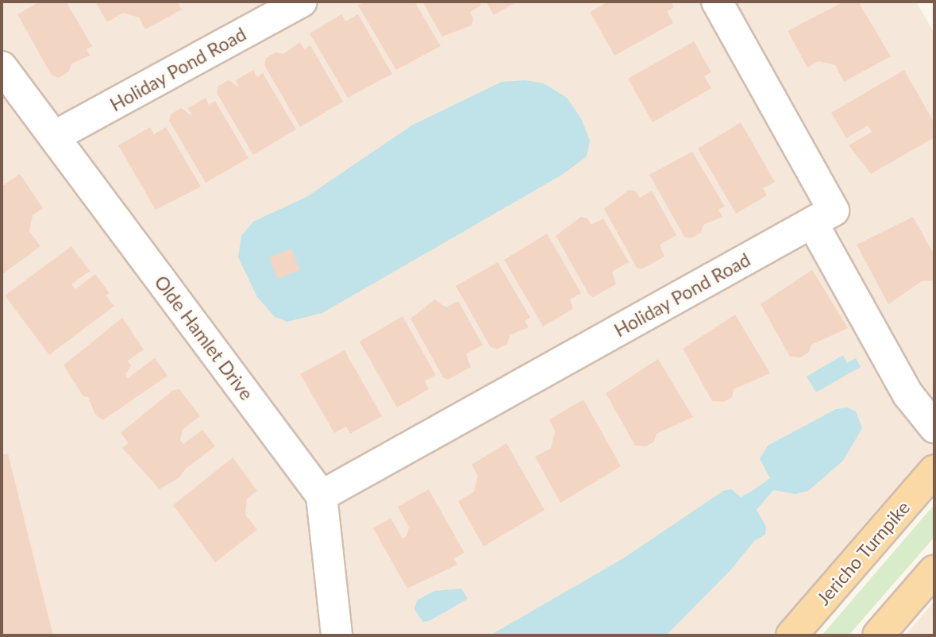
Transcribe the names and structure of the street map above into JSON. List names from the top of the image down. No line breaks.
{"streets":{"main road":["Jericho Turnpike"],"street":["Holiday Pond Road","Olde Hamlet Drive"]},"crossings":[["Holiday Pond Road","Olde Hamlet Drive"]]}
